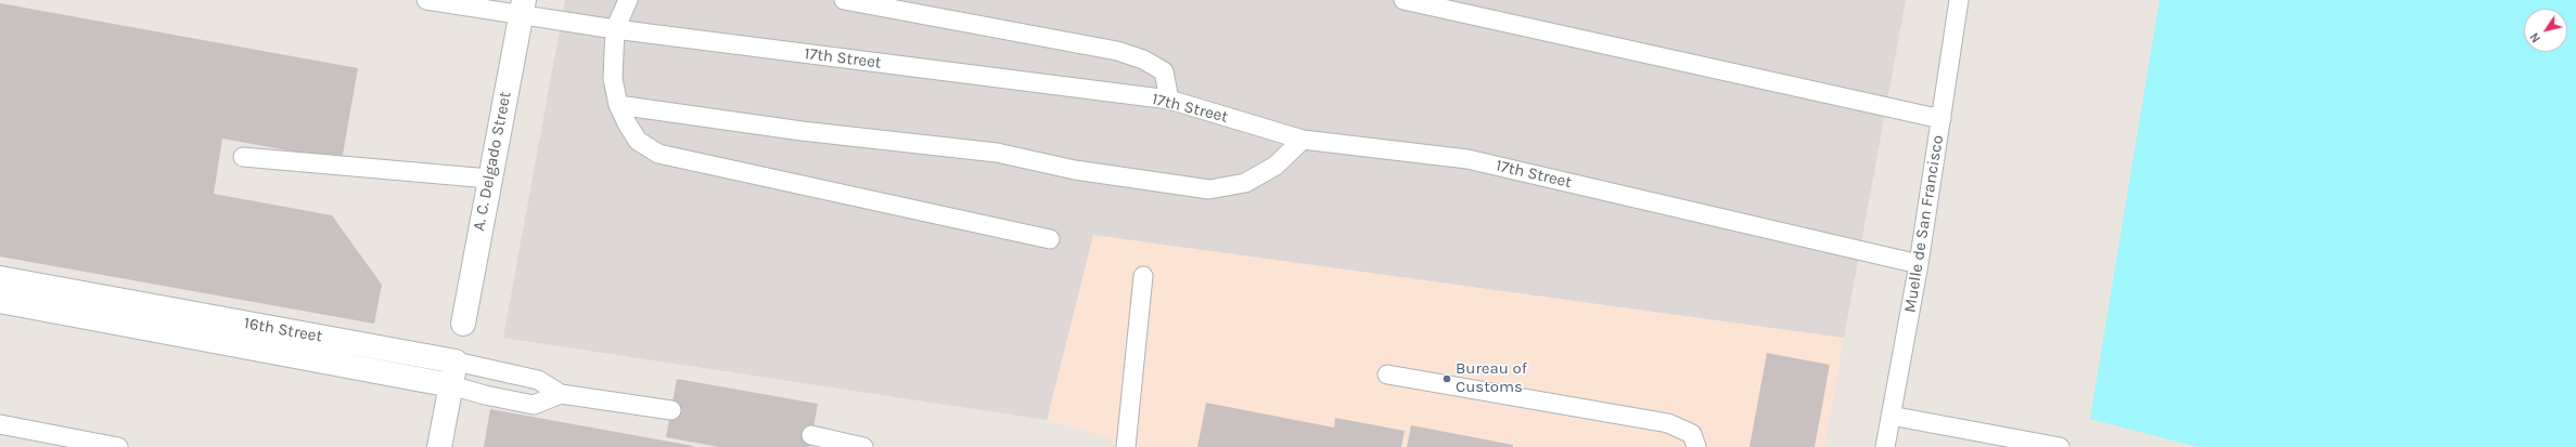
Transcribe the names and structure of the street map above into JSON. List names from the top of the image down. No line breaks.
{"streets":{"street":["A. C. Delgado Street","16th Street"],"lane":["17th Street","Muelle de San Francisco"]},"crossings":[["17th Street","A. C. Delgado Street"],["17th Street","Muelle de San Francisco"]],"places":["Bureau of Customs"],"north":"bottom left"}
